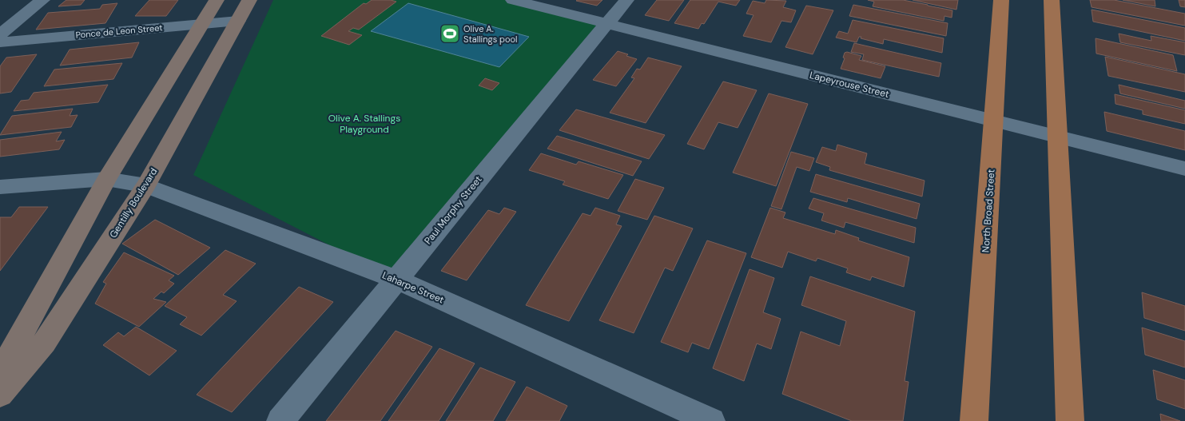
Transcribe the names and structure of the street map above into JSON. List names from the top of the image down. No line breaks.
{"streets":{"main road":["Gentilly Boulevard","North Broad Street"],"street":["Ponce de Leon Street","Lapeyrouse Street","Paul Morphy Street","Laharpe Street"]},"crossings":[["Ponce de Leon Street","Gentilly Boulevard"],["Lapeyrouse Street","Paul Morphy Street"],["Lapeyrouse Street","North Broad Street"],["Gentilly Boulevard","Laharpe Street"],["Paul Morphy Street","Laharpe Street"]],"parks":["Olive A. Stallings Playground"],"places":{"sports":["Olive A. Stallings pool"]}}
